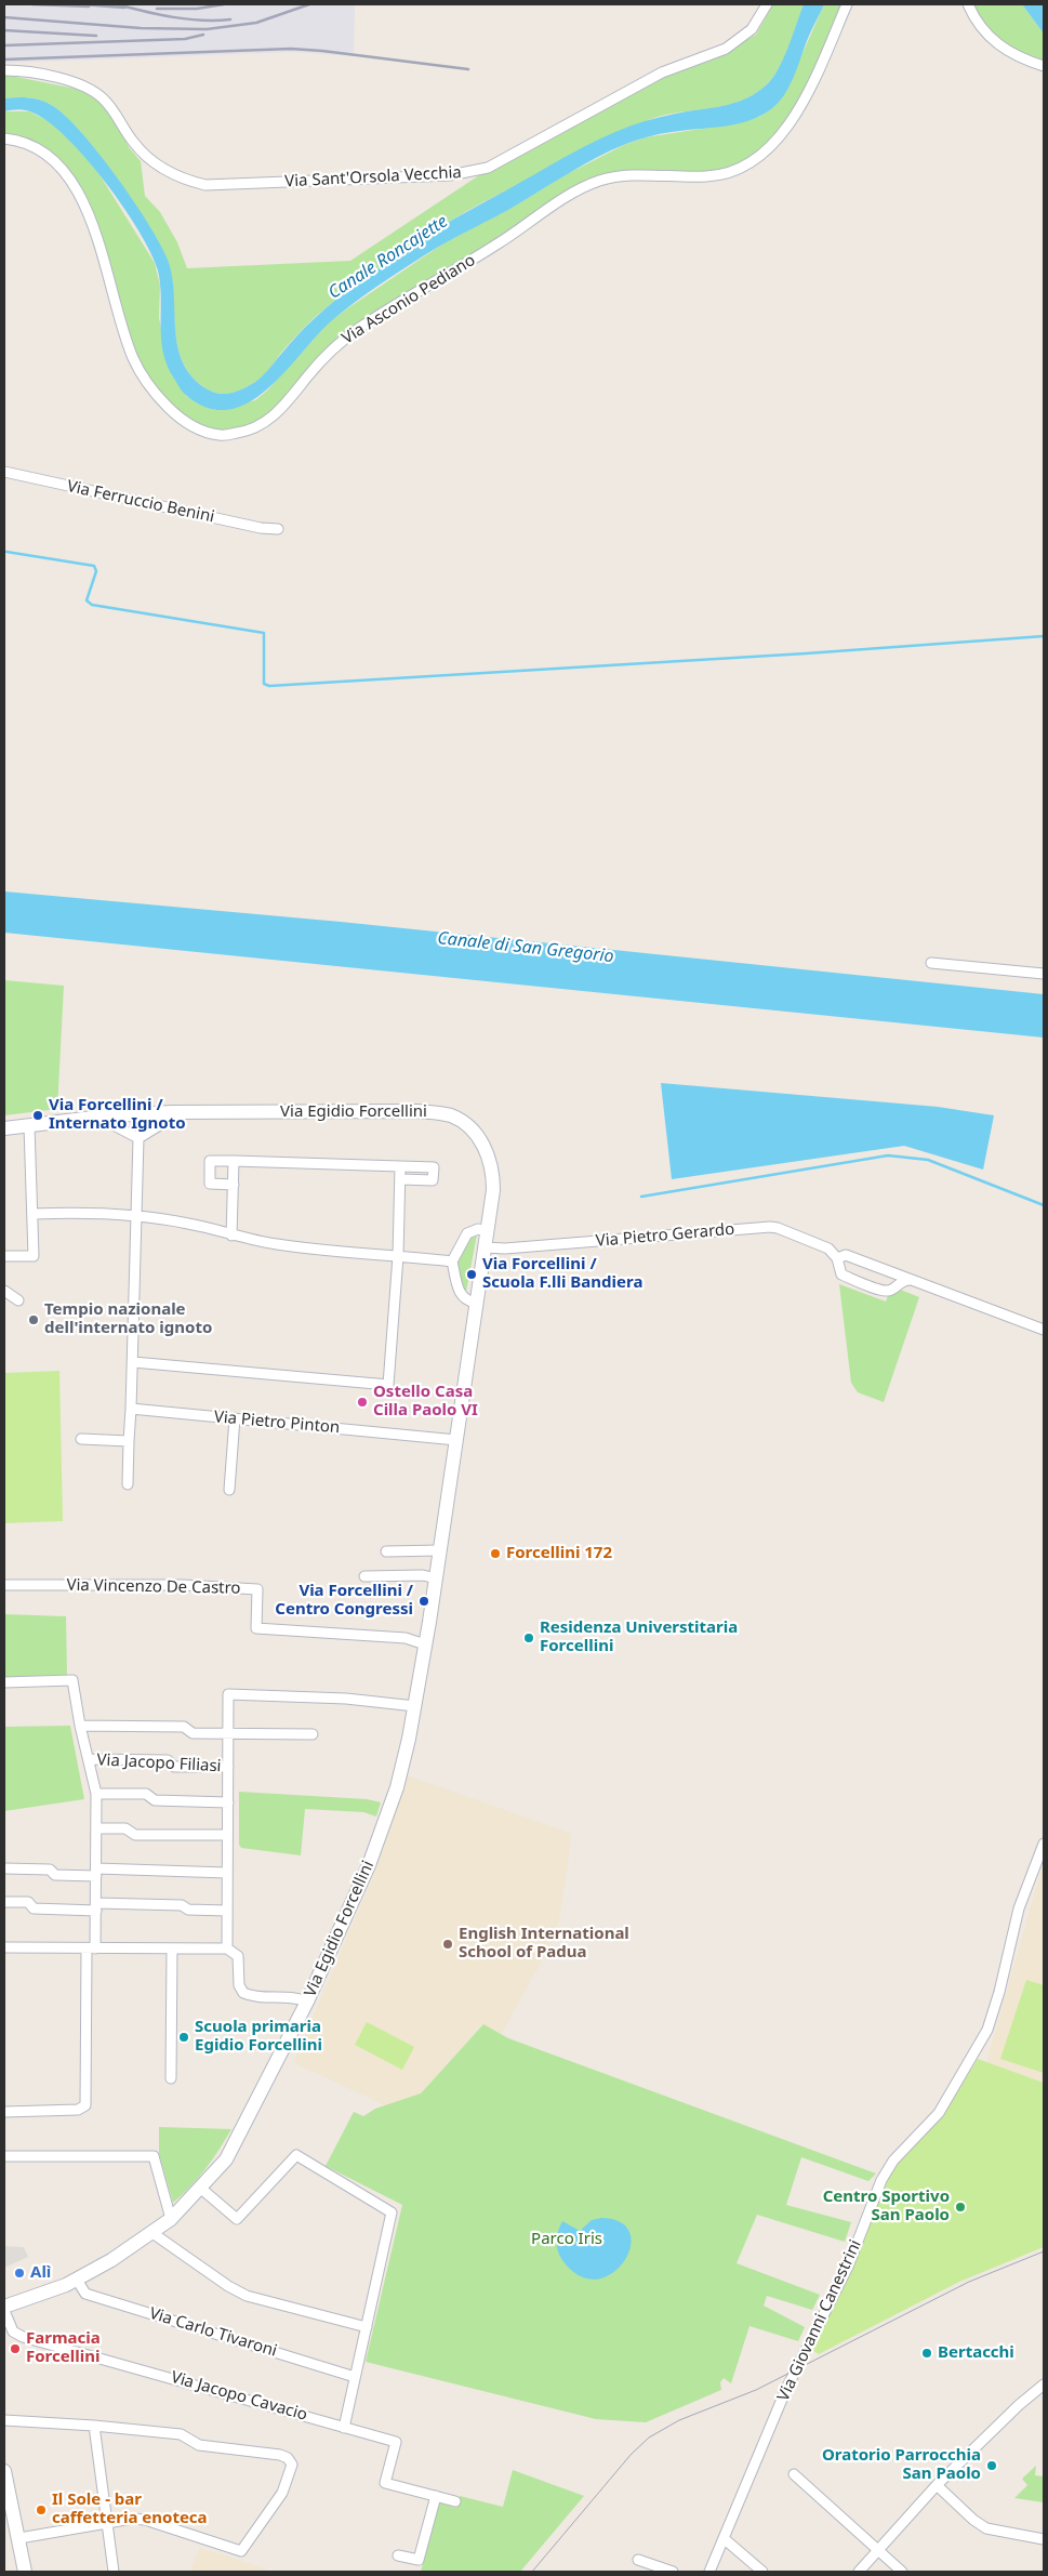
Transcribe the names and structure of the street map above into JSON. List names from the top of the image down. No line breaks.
{"streets":{"street":["Via Sant'Orsola Vecchia","Via Asconio Pediano","Via Ferruccio Benini","Via Egidio Forcellini","Via Pietro Gerardo","Via Pietro Pinton","Via Vincenzo De Castro","Via Jacopo Filiasi","Via Giovanni Canestrini","Via Carlo Tivaroni","Via Jacopo Cavacio"]},"crossings":[["Via Egidio Forcellini","Via Pietro Gerardo"],["Via Egidio Forcellini","Via Pietro Pinton"],["Via Egidio Forcellini","Via Vincenzo De Castro"],["Via Egidio Forcellini","Via Jacopo Filiasi"],["Via Egidio Forcellini","Via Carlo Tivaroni"]],"water":["Canale Roncajette","Canale di San Gregorio"],"parks":["Parco Iris"],"places":["Via Forcellini / Internato Ignoto","Via Forcellini / Scuola F.lli Bandiera","Tempio nazionale dell'internato ignoto","Ostello Casa Cilla Paolo VI","Forcellini 172","Via Forcellini / Centro Congressi","Residenza Universtitaria Forcellini","English International School of Padua","Scuola primaria Egidio Forcellini","Centro Sportivo San Paolo","Alì","Farmacia Forcellini","Bertacchi","Oratorio Parrocchia San Paolo","Il Sole - bar caffetteria enoteca"]}
